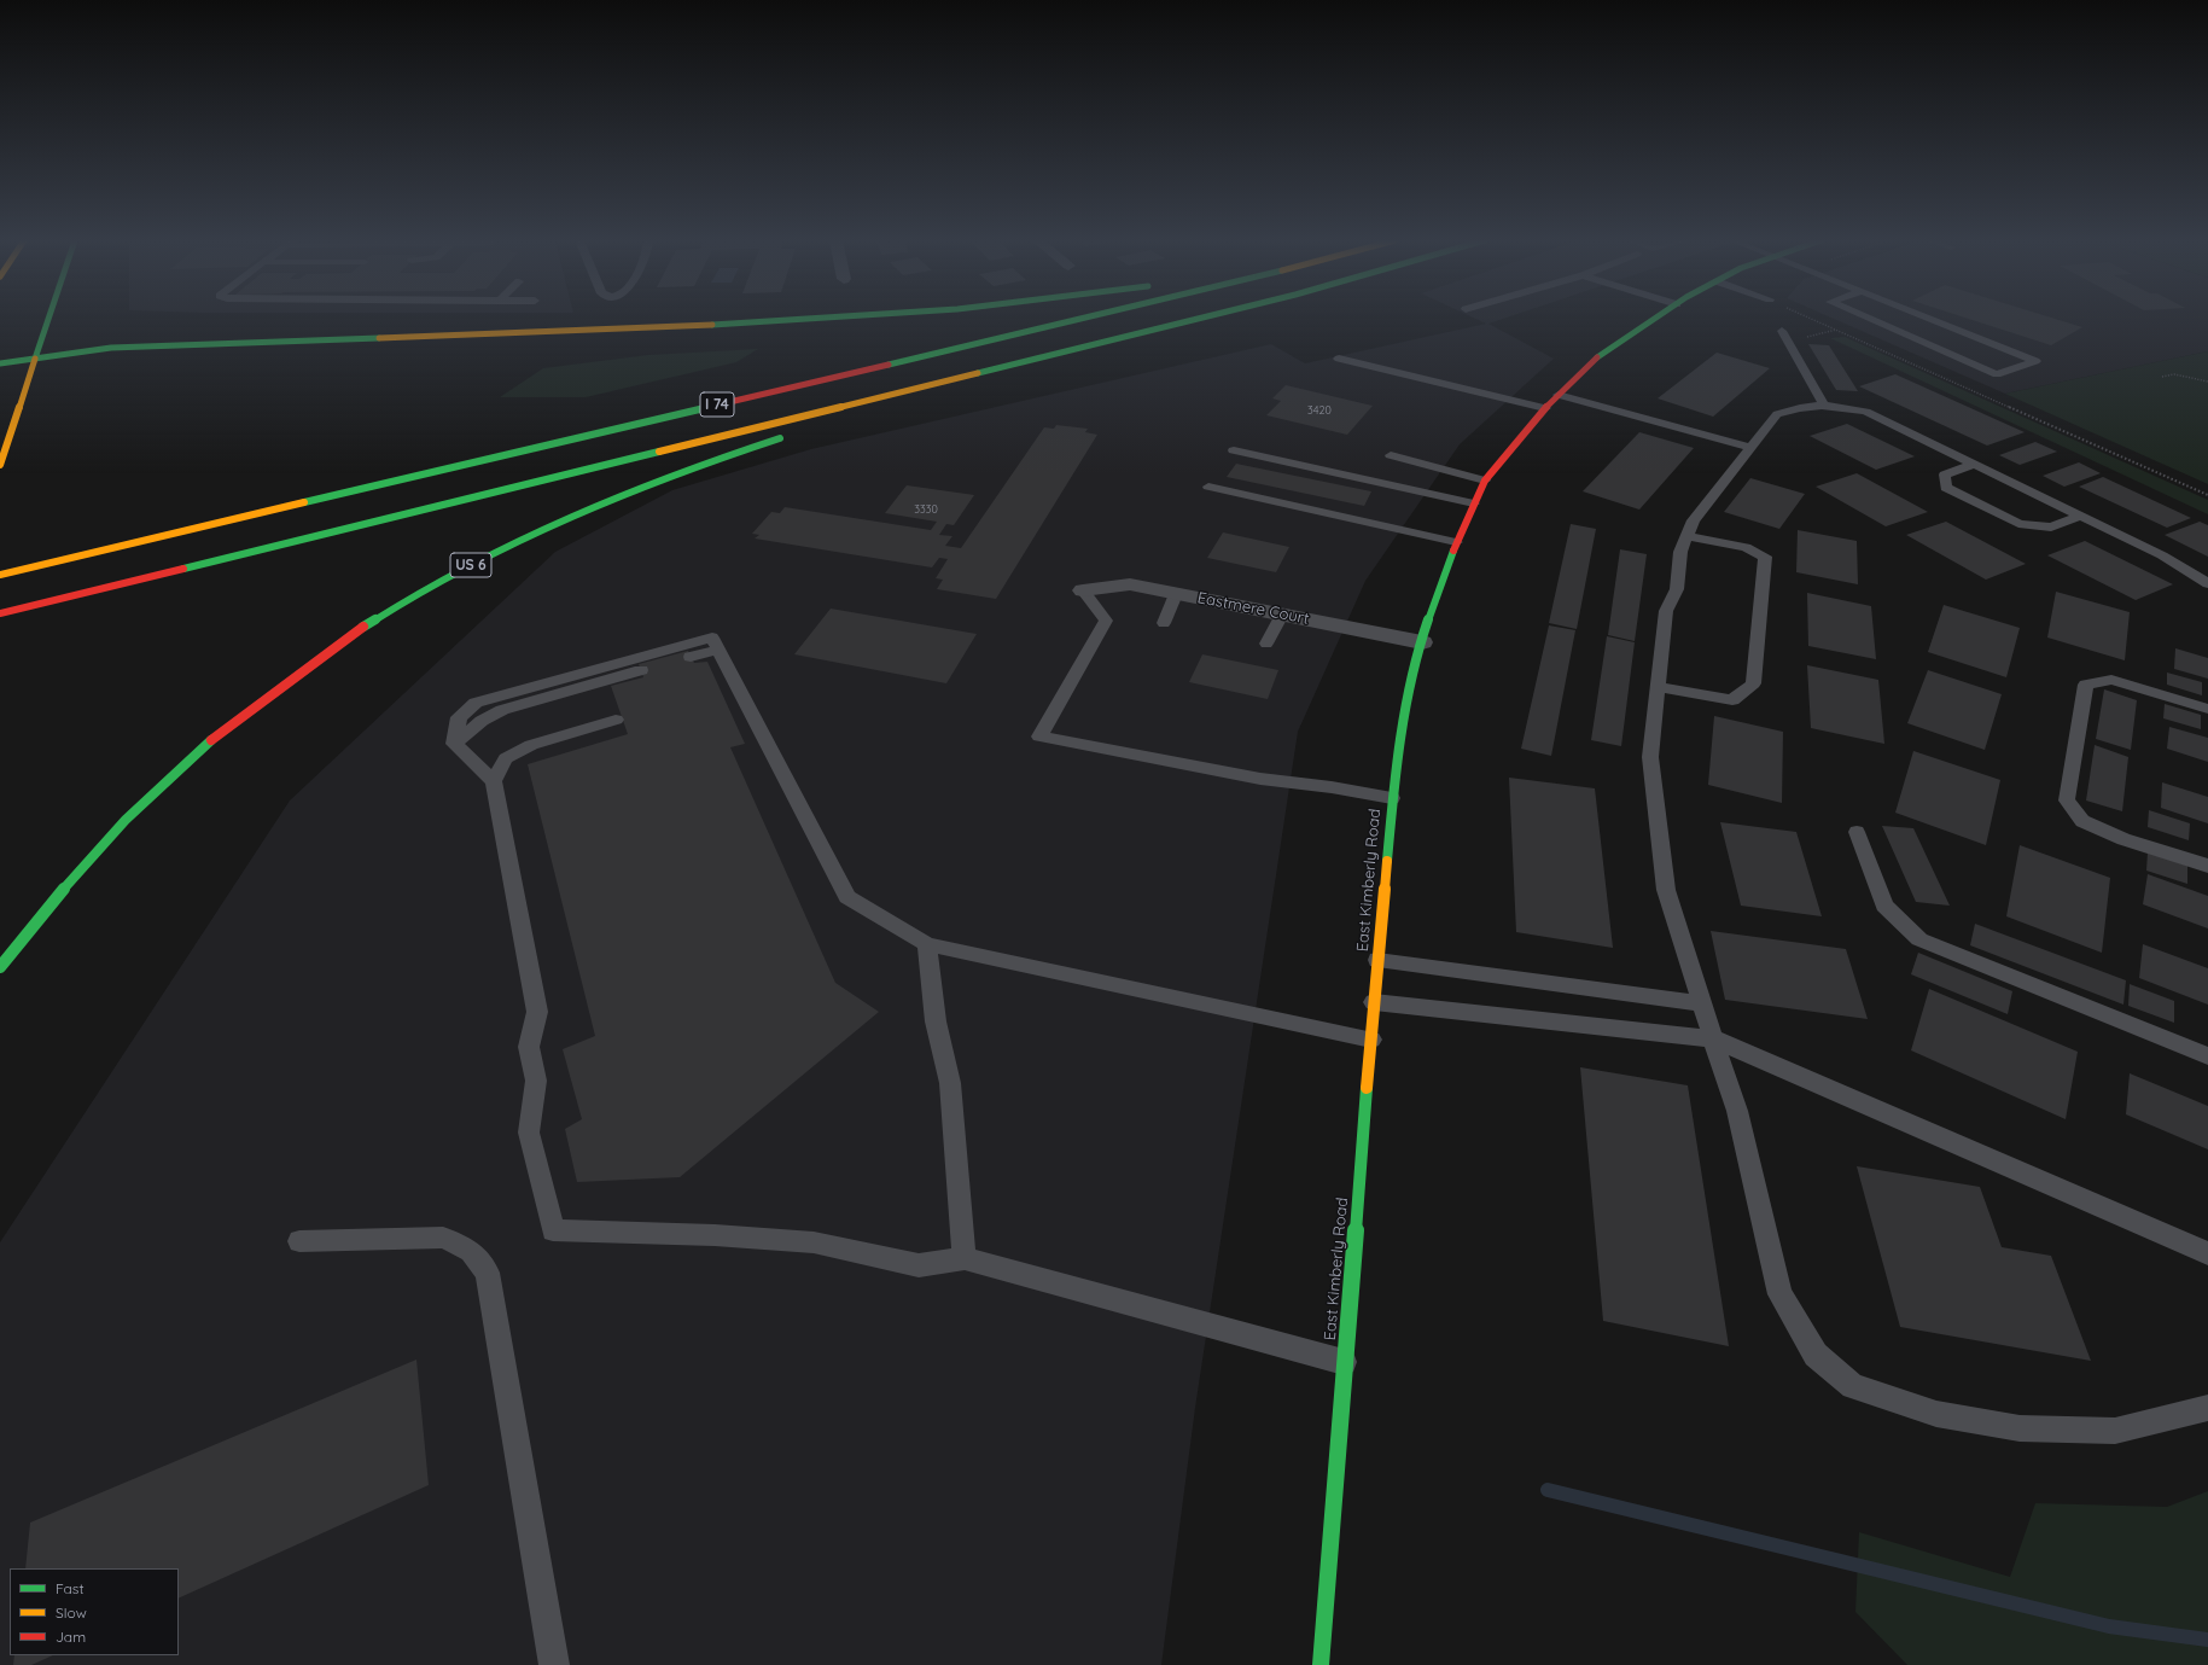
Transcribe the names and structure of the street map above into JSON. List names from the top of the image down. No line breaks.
{"streets":{"main road":["I 74","US 6","East Kimberly Road"],"street":["Eastmere Court"]},"crossings":[["Eastmere Court","East Kimberly Road"]],"house_numbers":["3420","3330"],"legend":["Fast","Slow","Jam"]}
